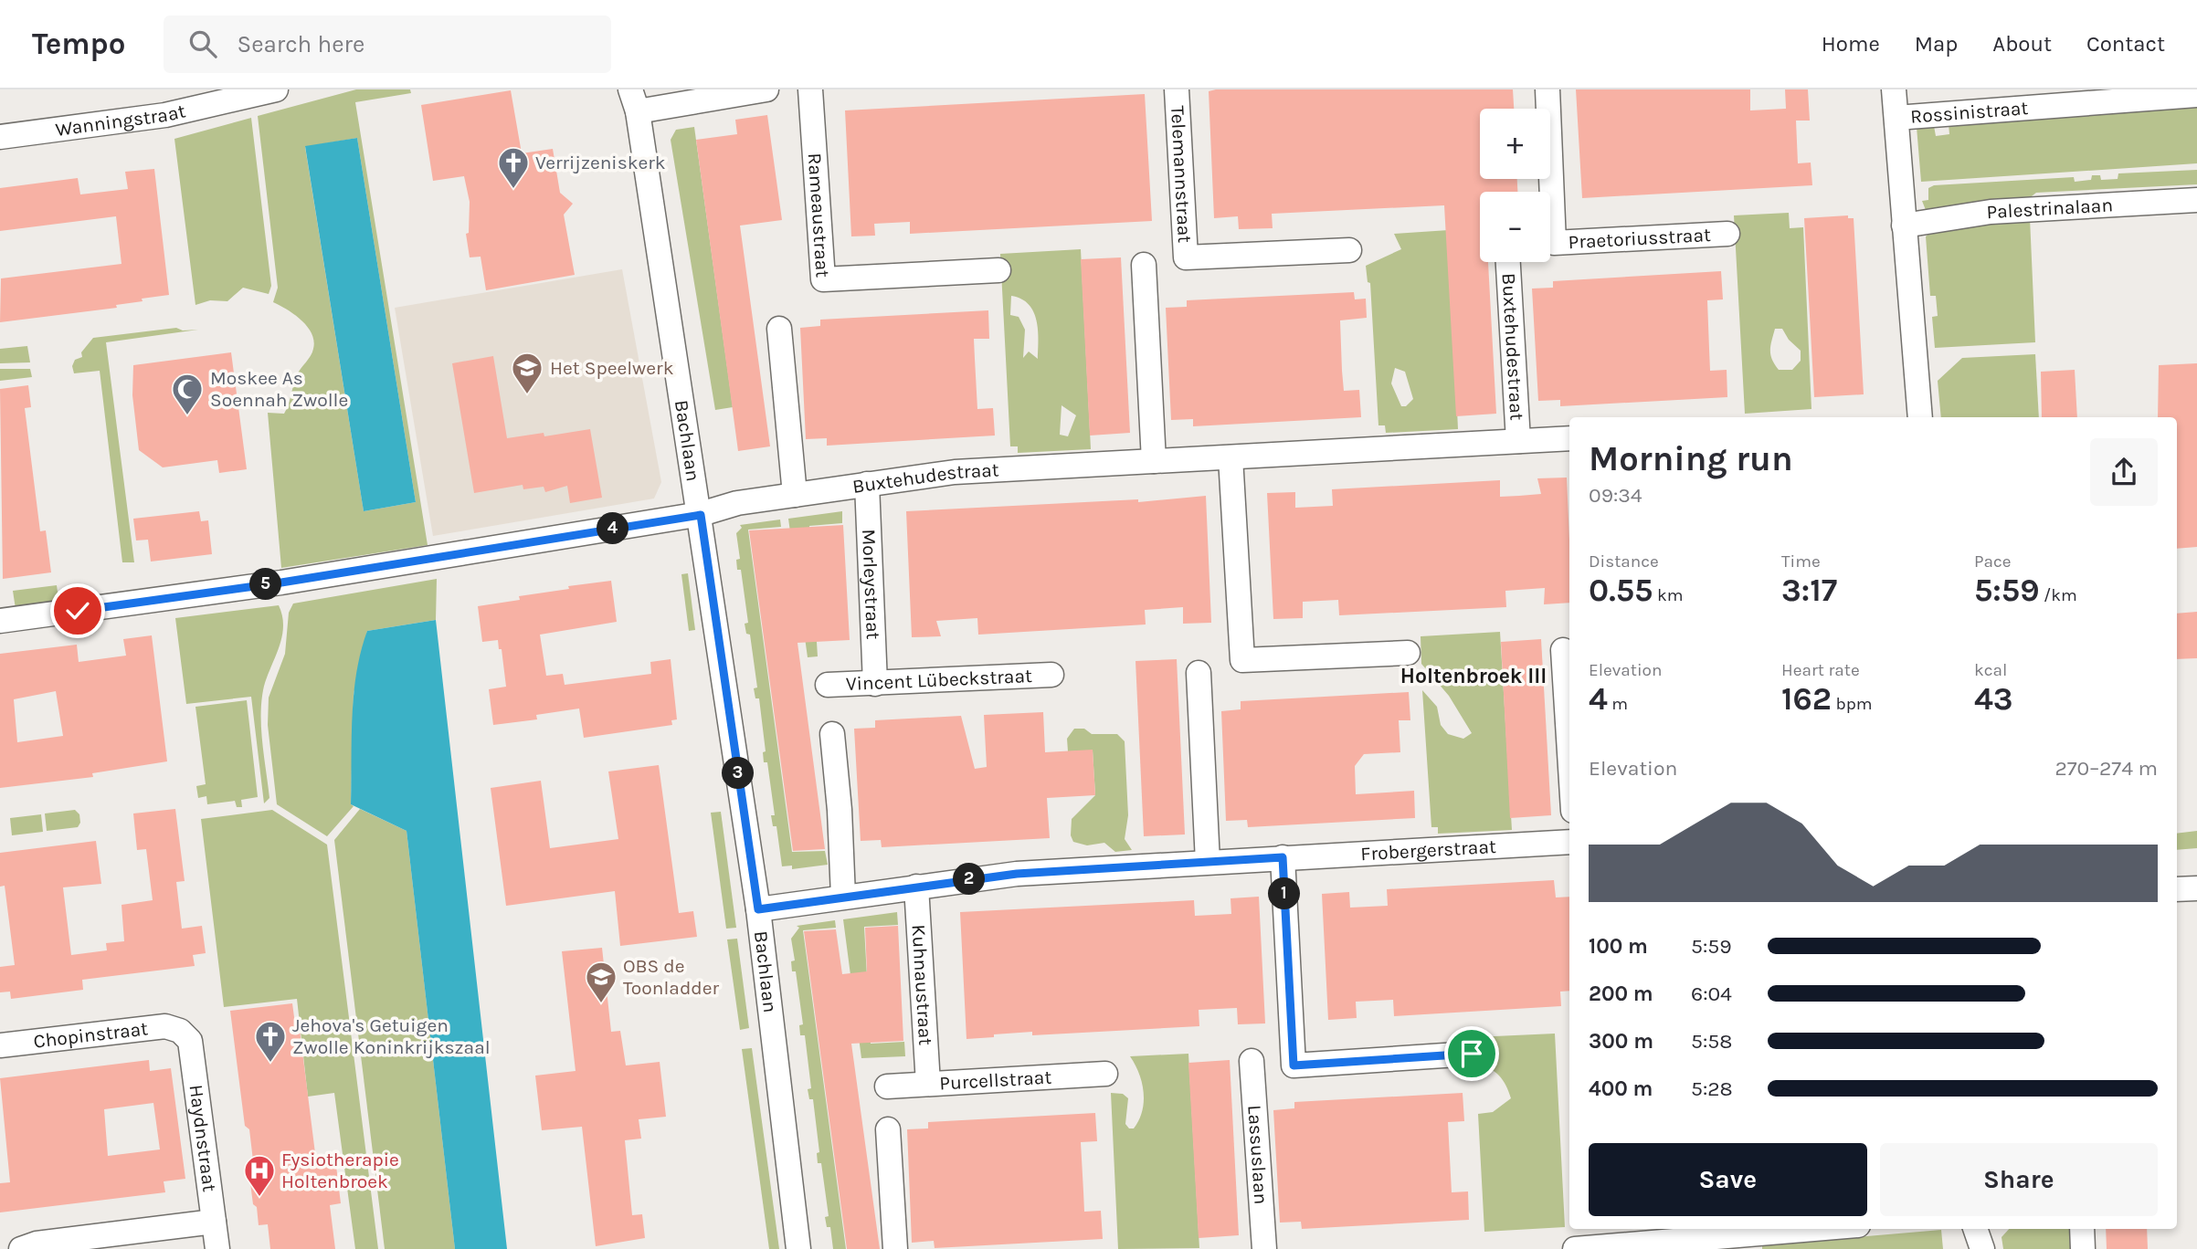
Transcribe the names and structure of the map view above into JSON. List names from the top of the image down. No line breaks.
{"streets":{"street":["Rossinistraat","Wanningstraat","Telemannstraat","Palestrinalaan","Rameaustraat","Praetoriusstraat","Buxtehudestraat","Bachlaan","Morleystraat","Vincent Lübeckstraat","Frobergerstraat","Kuhnaustraat","Chopinstraat","Purcellstraat","Haydnstraat","Lassuslaan"]},"crossings":[["Buxtehudestraat","Bachlaan"],["Buxtehudestraat","Morleystraat"],["Bachlaan","Frobergerstraat"],["Morleystraat","Vincent Lübeckstraat"],["Frobergerstraat","Kuhnaustraat"],["Kuhnaustraat","Purcellstraat"],["Chopinstraat","Haydnstraat"]],"districts":["Holtenbroek III"],"places":{"church":["Verrijzeniskerk","Jehova's Getuigen Zwolle Koninkrijkszaal"],"school or university":["Het Speelwerk","OBS de Toonladder"],"mosque":["Moskee As Soennah Zwolle"],"hospital":["Fysiotherapie Holtenbroek"]},"page":{"header":"Tempo","search":"Search here","nav":["Home","Map","About","Contact"],"map_buttons":["+","−"],"heading":["Morning run","09:34"],"pins":["4","5","3","2","1"],"stats":[["Distance","0.55 km"],["Time","3:17"],["Pace","5:59 /km"],["Elevation","4 m"],["Heart rate","162 bpm"],["kcal","43"]],"chart":["Elevation","270–274 m"],"list":[{"name":"100 m","note":"5:59"},{"name":"200 m","note":"6:04"},{"name":"300 m","note":"5:58"},{"name":"400 m","note":"5:28"}],"buttons":["Save","Share"]}}
